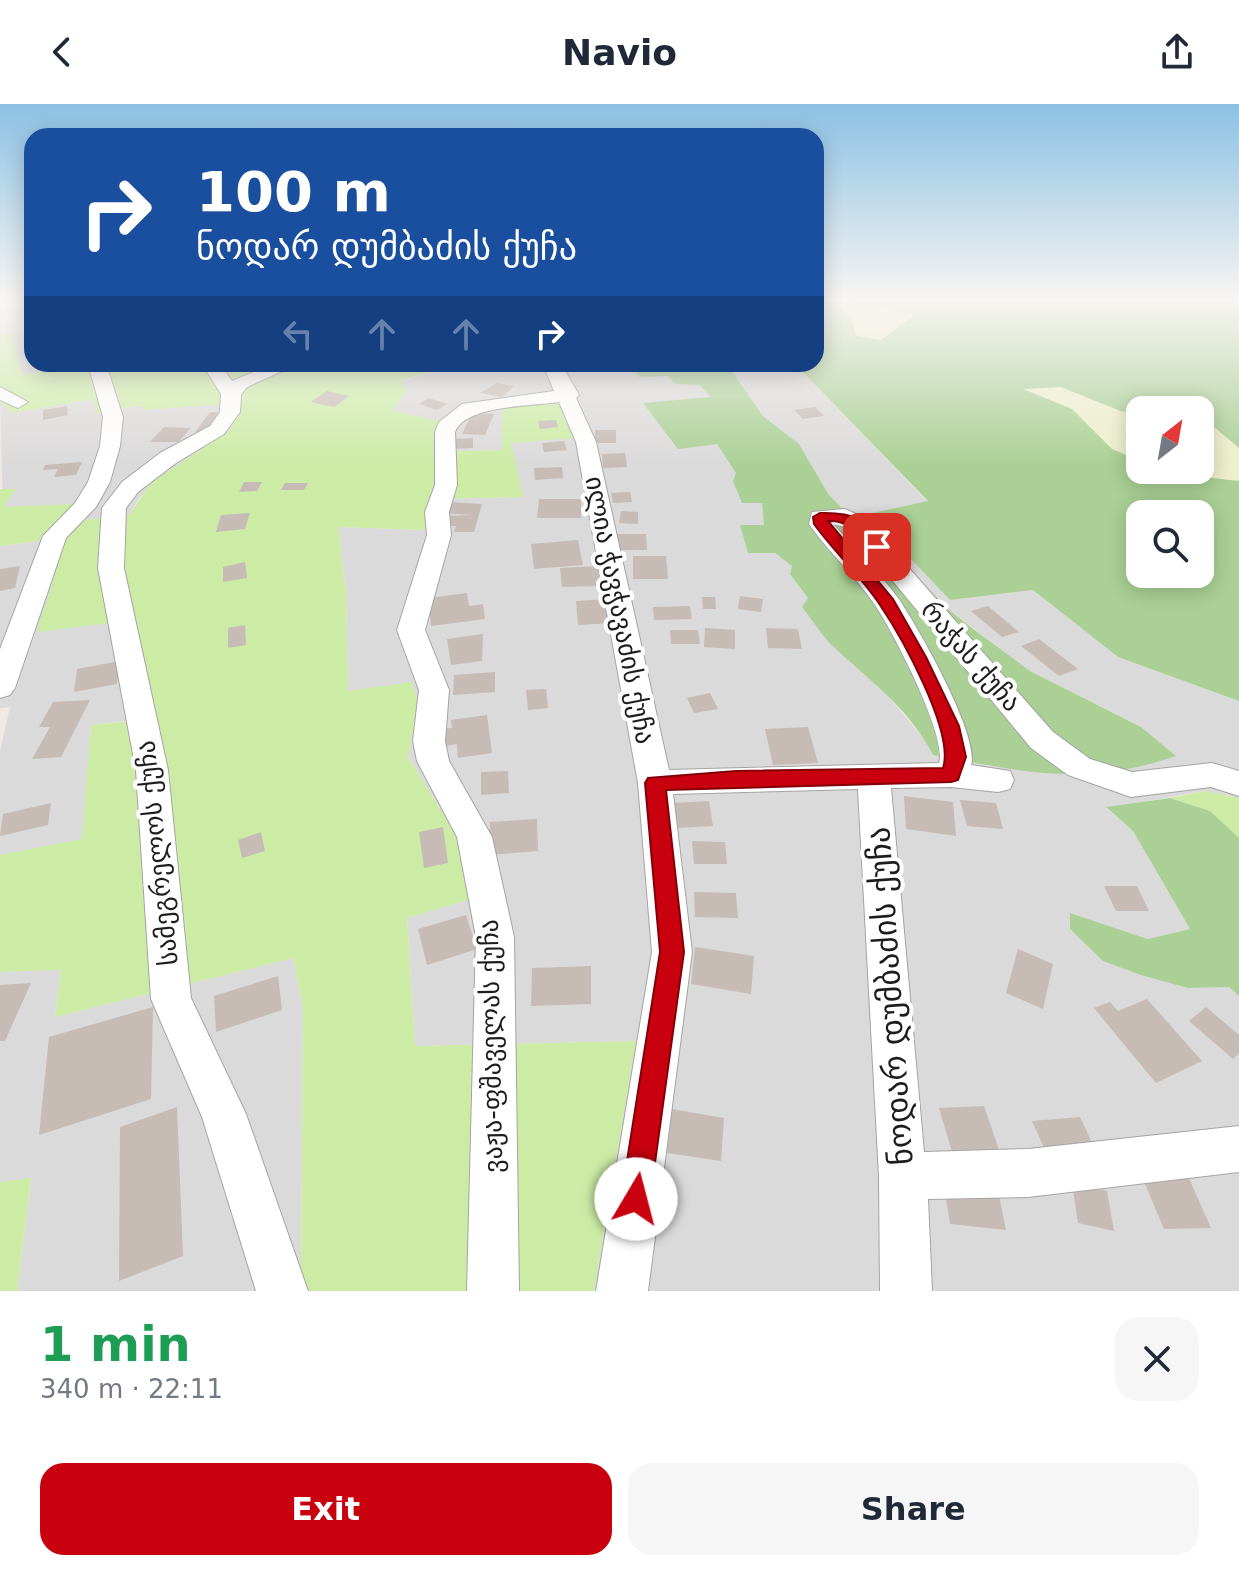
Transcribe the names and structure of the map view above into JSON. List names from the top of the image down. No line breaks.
{"streets":{"street":["ილია ჭავჭავაძის ქუჩა","რაჭას ქუჩა","სამეგრელოს ქუჩა","ნოდარ დუმბაძის ქუჩა","ვაჟა-ფშაველას ქუჩა"]},"crossings":[["ილია ჭავჭავაძის ქუჩა","ვაჟა-ფშაველას ქუჩა"]],"north":"top right","page":{"header":"Navio","turn":["100 m","ნოდარ დუმბაძის ქუჩა"],"heading":["1 min","340 m · 22:11"],"buttons":["Exit","Share"]}}
